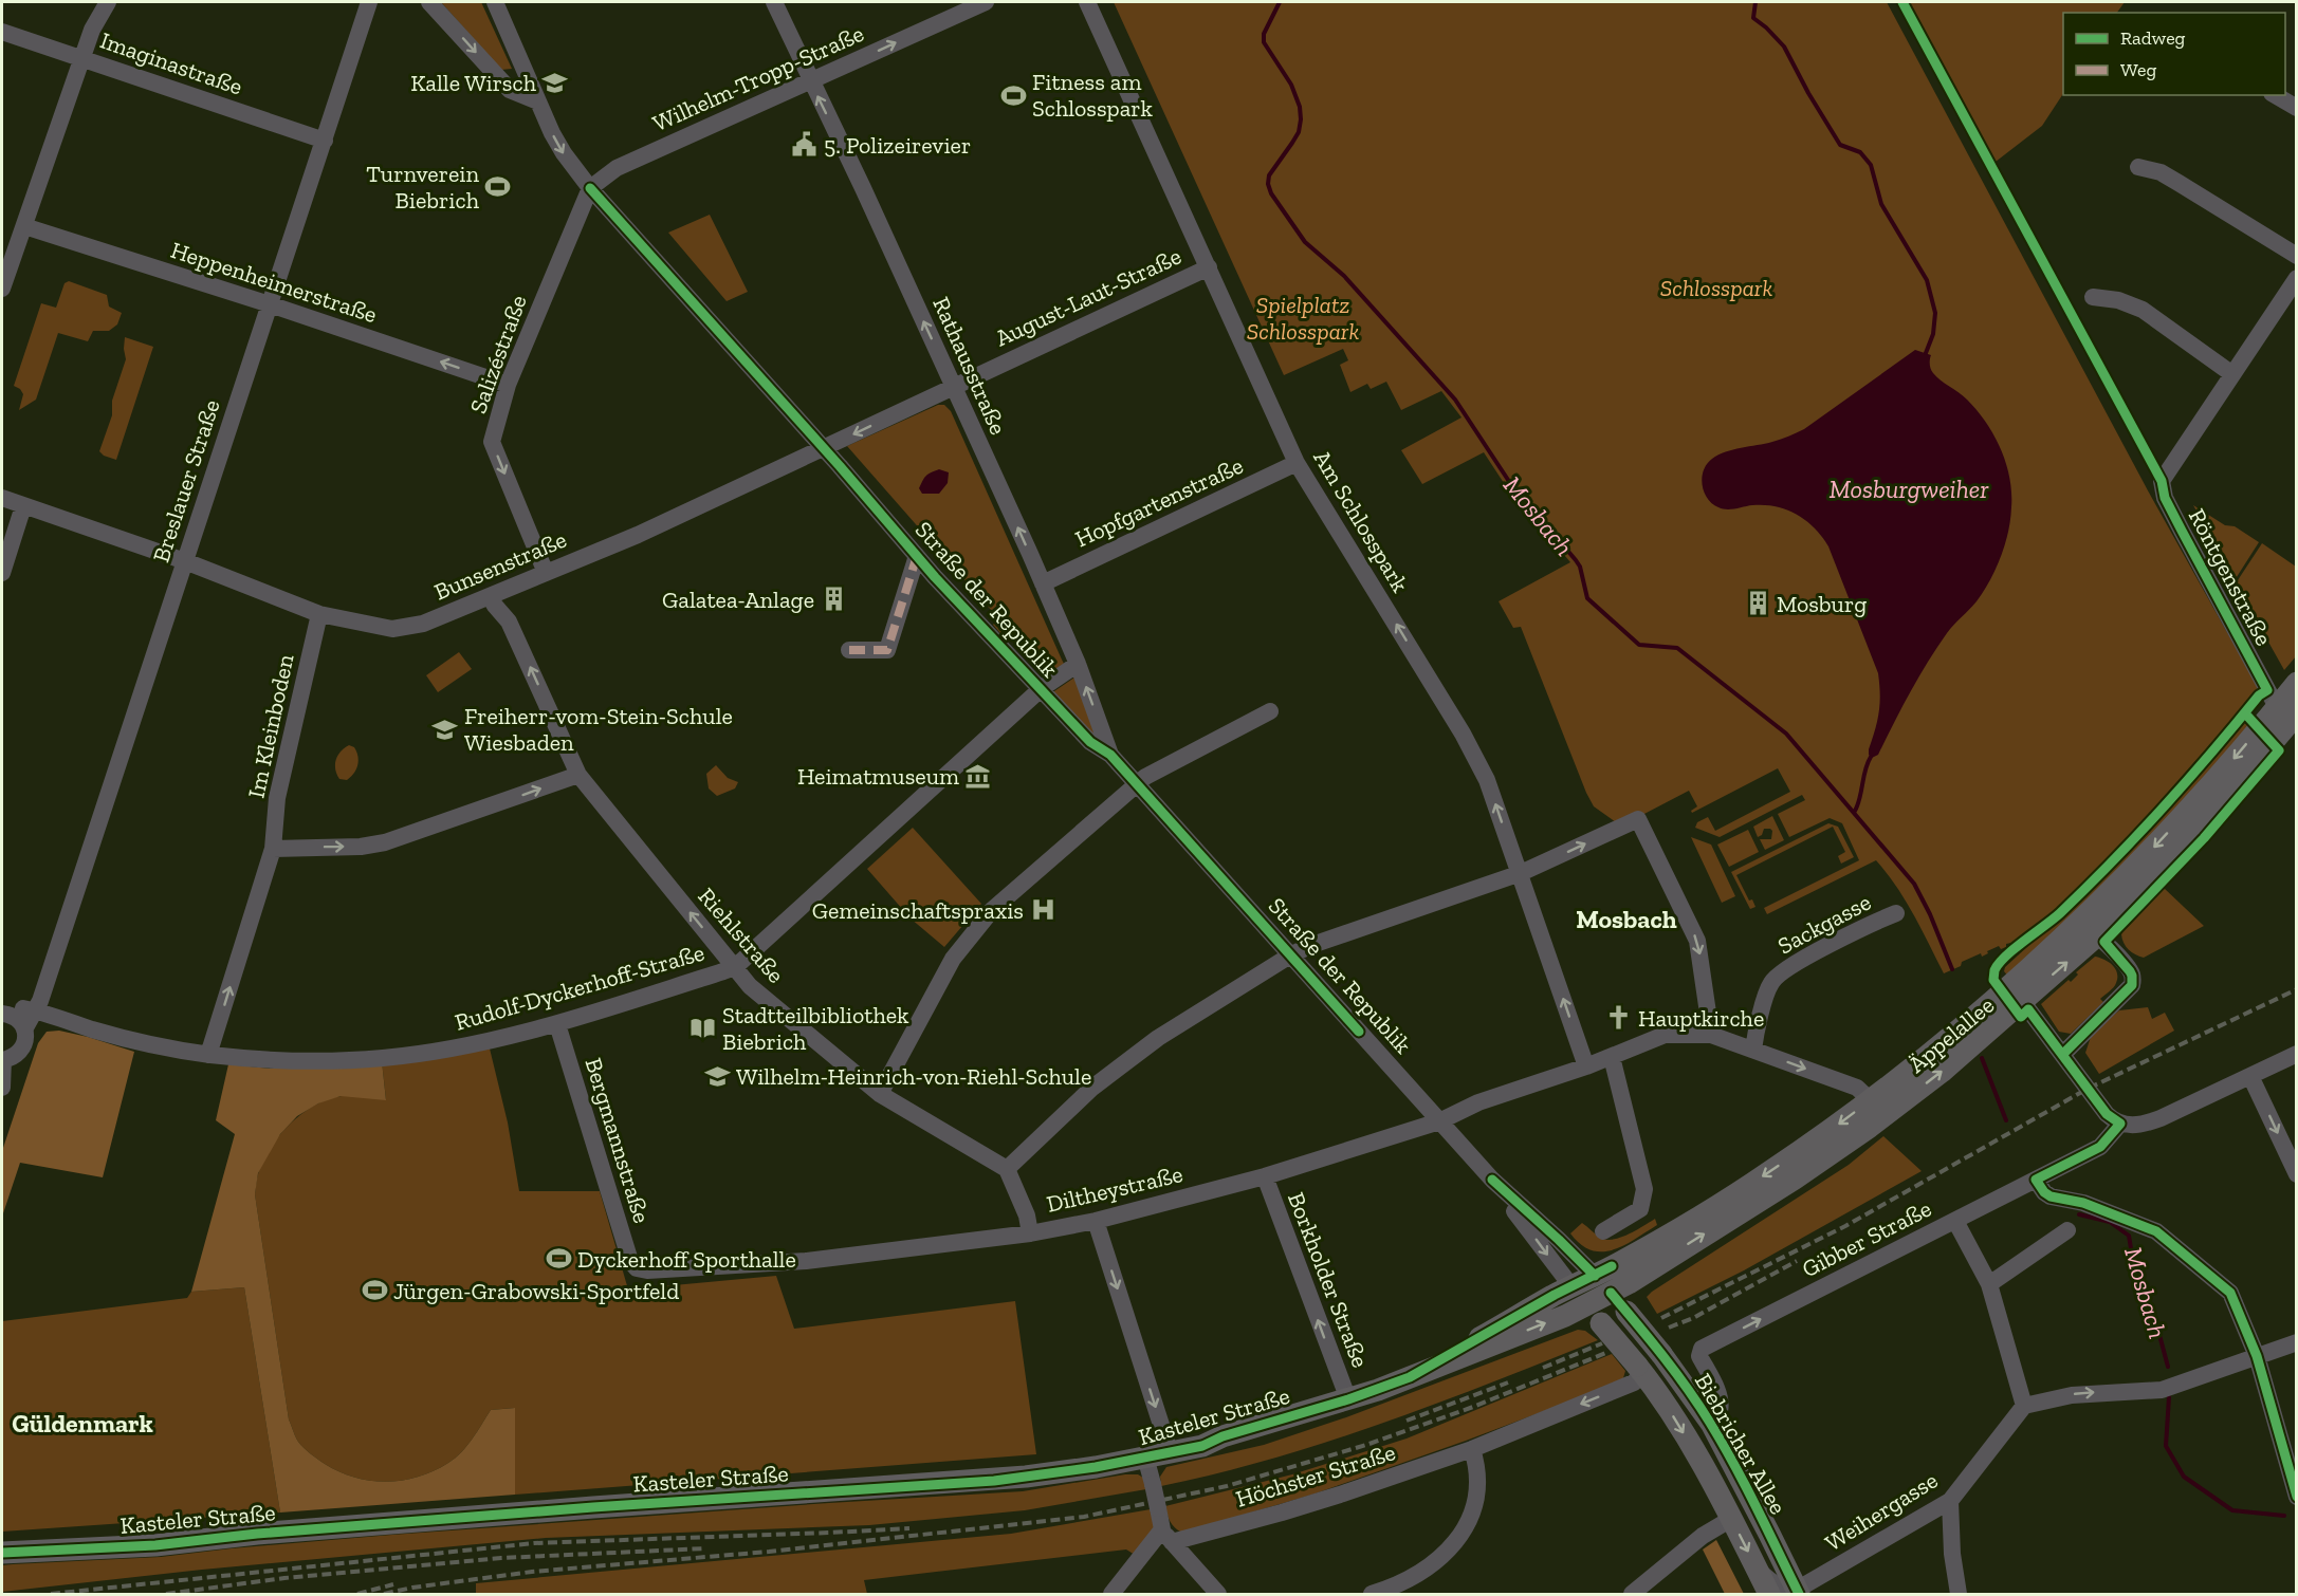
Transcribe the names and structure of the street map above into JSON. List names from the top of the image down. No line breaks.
{"streets":{"main road":["Äppelallee","Kasteler Straße","Biebricher Allee"],"street":["Imaginastraße","Wilhelm-Tropp-Straße","Heppenheimerstraße","August-Laut-Straße","Salizéstraße","Rathausstraße","Breslauer Straße","Hopfgartenstraße","Am Schlosspark","Bunsenstraße","Röntgenstraße","Straße der Republik","Im Kleinboden","Sackgasse","Riehlstraße","Rudolf-Dyckerhoff-Straße","Bergmannstraße","Diltheystraße","Gibber Straße","Borkholder Straße","Höchster Straße","Weihergasse"]},"crossings":[["Imaginastraße","Breslauer Straße"],["Wilhelm-Tropp-Straße","Salizéstraße"],["Wilhelm-Tropp-Straße","Rathausstraße"],["Wilhelm-Tropp-Straße","Straße der Republik"],["Heppenheimerstraße","Salizéstraße"],["Heppenheimerstraße","Breslauer Straße"],["August-Laut-Straße","Rathausstraße"],["August-Laut-Straße","Am Schlosspark"],["August-Laut-Straße","Bunsenstraße"],["August-Laut-Straße","Straße der Republik"],["Salizéstraße","Bunsenstraße"],["Salizéstraße","Straße der Republik"],["Rathausstraße","Hopfgartenstraße"],["Rathausstraße","Straße der Republik"],["Rathausstraße","Rudolf-Dyckerhoff-Straße"],["Breslauer Straße","Bunsenstraße"],["Breslauer Straße","Rudolf-Dyckerhoff-Straße"],["Hopfgartenstraße","Am Schlosspark"],["Am Schlosspark","Diltheystraße"],["Bunsenstraße","Straße der Republik"],["Bunsenstraße","Im Kleinboden"],["Bunsenstraße","Riehlstraße"],["Röntgenstraße","Äppelallee"],["Straße der Republik","Rudolf-Dyckerhoff-Straße"],["Straße der Republik","Äppelallee"],["Straße der Republik","Diltheystraße"],["Straße der Republik","Kasteler Straße"],["Straße der Republik","Biebricher Allee"],["Im Kleinboden","Rudolf-Dyckerhoff-Straße"],["Sackgasse","Diltheystraße"],["Riehlstraße","Rudolf-Dyckerhoff-Straße"],["Rudolf-Dyckerhoff-Straße","Bergmannstraße"],["Äppelallee","Diltheystraße"],["Äppelallee","Kasteler Straße"],["Äppelallee","Biebricher Allee"],["Bergmannstraße","Diltheystraße"],["Diltheystraße","Borkholder Straße"],["Gibber Straße","Biebricher Allee"],["Borkholder Straße","Kasteler Straße"],["Kasteler Straße","Biebricher Allee"],["Biebricher Allee","Höchster Straße"],["Biebricher Allee","Weihergasse"]],"one_way":["Wilhelm-Tropp-Straße","Heppenheimerstraße","Salizéstraße","Rathausstraße","Am Schlosspark","Im Kleinboden","Riehlstraße","Gibber Straße","Borkholder Straße","Höchster Straße"],"districts":["Mosbach","Güldenmark"],"water":["Mosburgweiher","Mosbach"],"parks":["Schlosspark","Spielplatz Schlosspark"],"places":{"school or university":["Kalle Wirsch","Freiherr-vom-Stein-Schule Wiesbaden","Wilhelm-Heinrich-von-Riehl-Schule"],"sports":["Fitness am Schlosspark","Turnverein Biebrich","Dyckerhoff Sporthalle","Jürgen-Grabowski-Sportfeld"],"public building":["5. Polizeirevier"],"building":["Galatea-Anlage","Mosburg"],"museum":["Heimatmuseum"],"hospital":["Gemeinschaftspraxis"],"church":["Hauptkirche"],"library":["Stadtteilbibliothek Biebrich"]},"legend":["Radweg","Weg"]}
